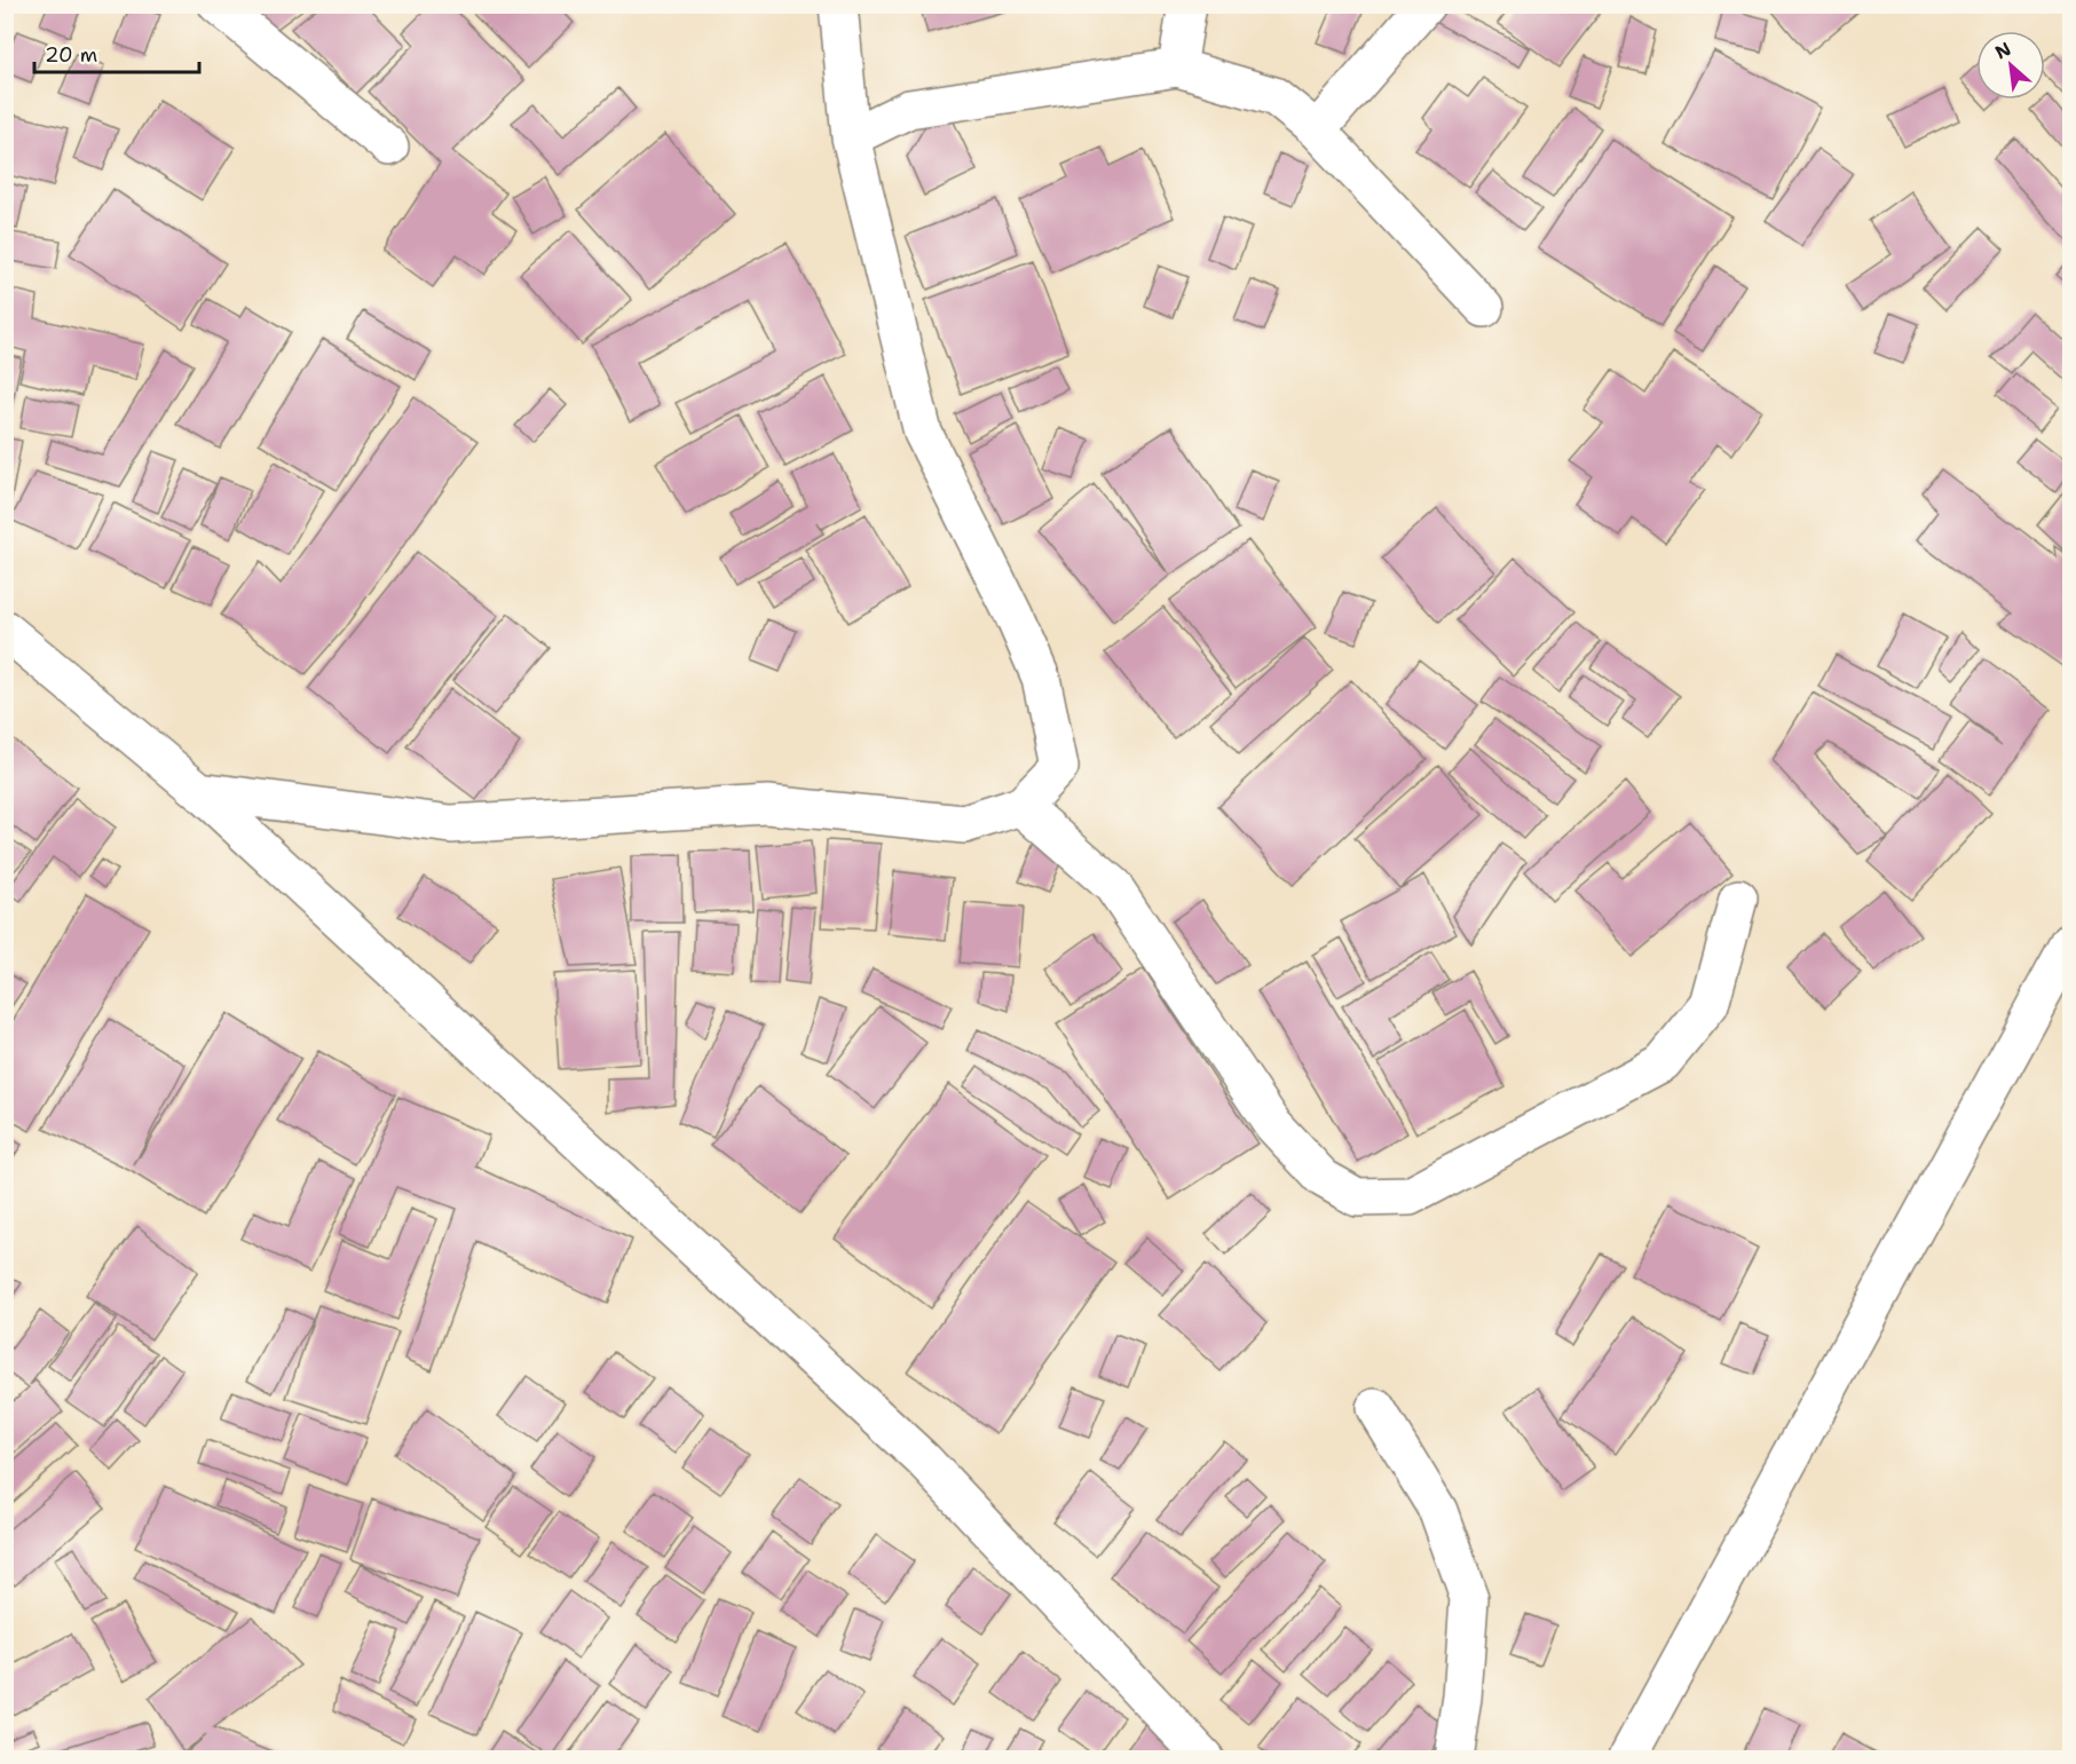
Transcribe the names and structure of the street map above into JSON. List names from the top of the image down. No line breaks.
{"scale_bar":"20 m","north":"top left"}
